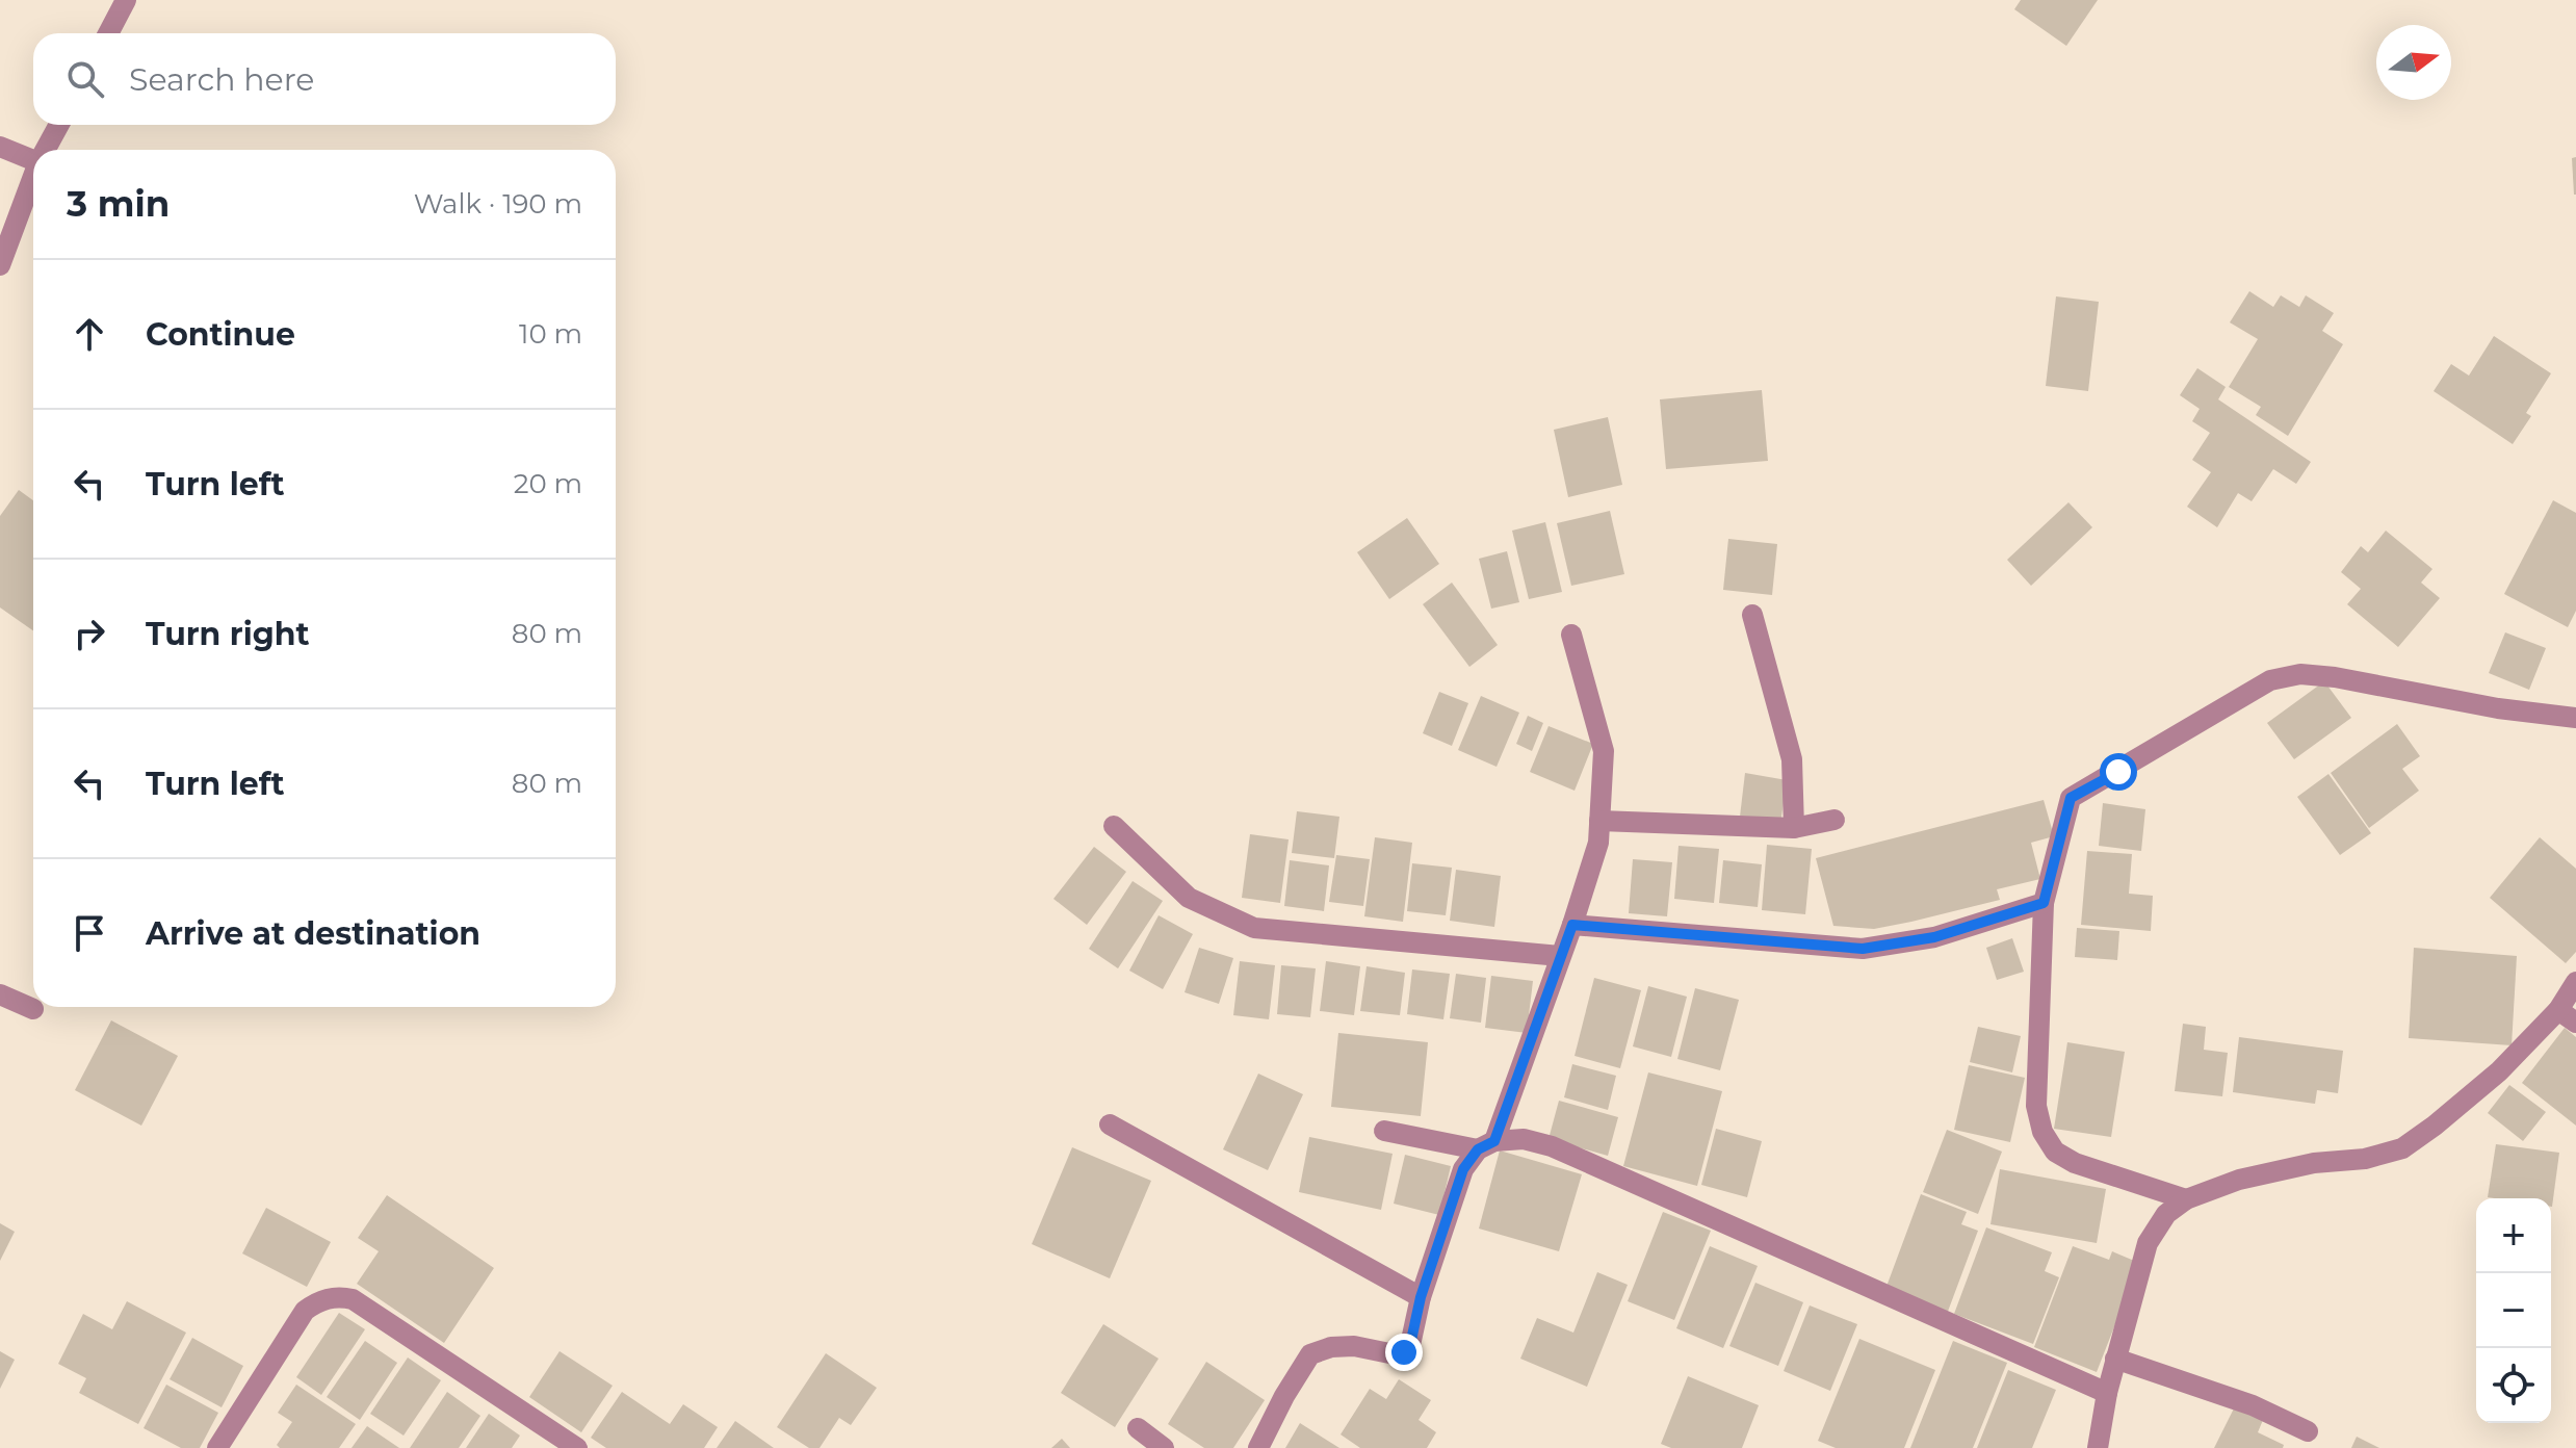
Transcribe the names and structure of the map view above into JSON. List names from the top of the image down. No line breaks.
{"north":"right","page":{"search":"Search here","heading":["3 min","Walk · 190 m"],"list":[["Continue","10 m"],["Turn left","20 m"],["Turn right","80 m"],["Turn left","80 m"],"Arrive at destination"],"map_buttons":["+","−"]}}
